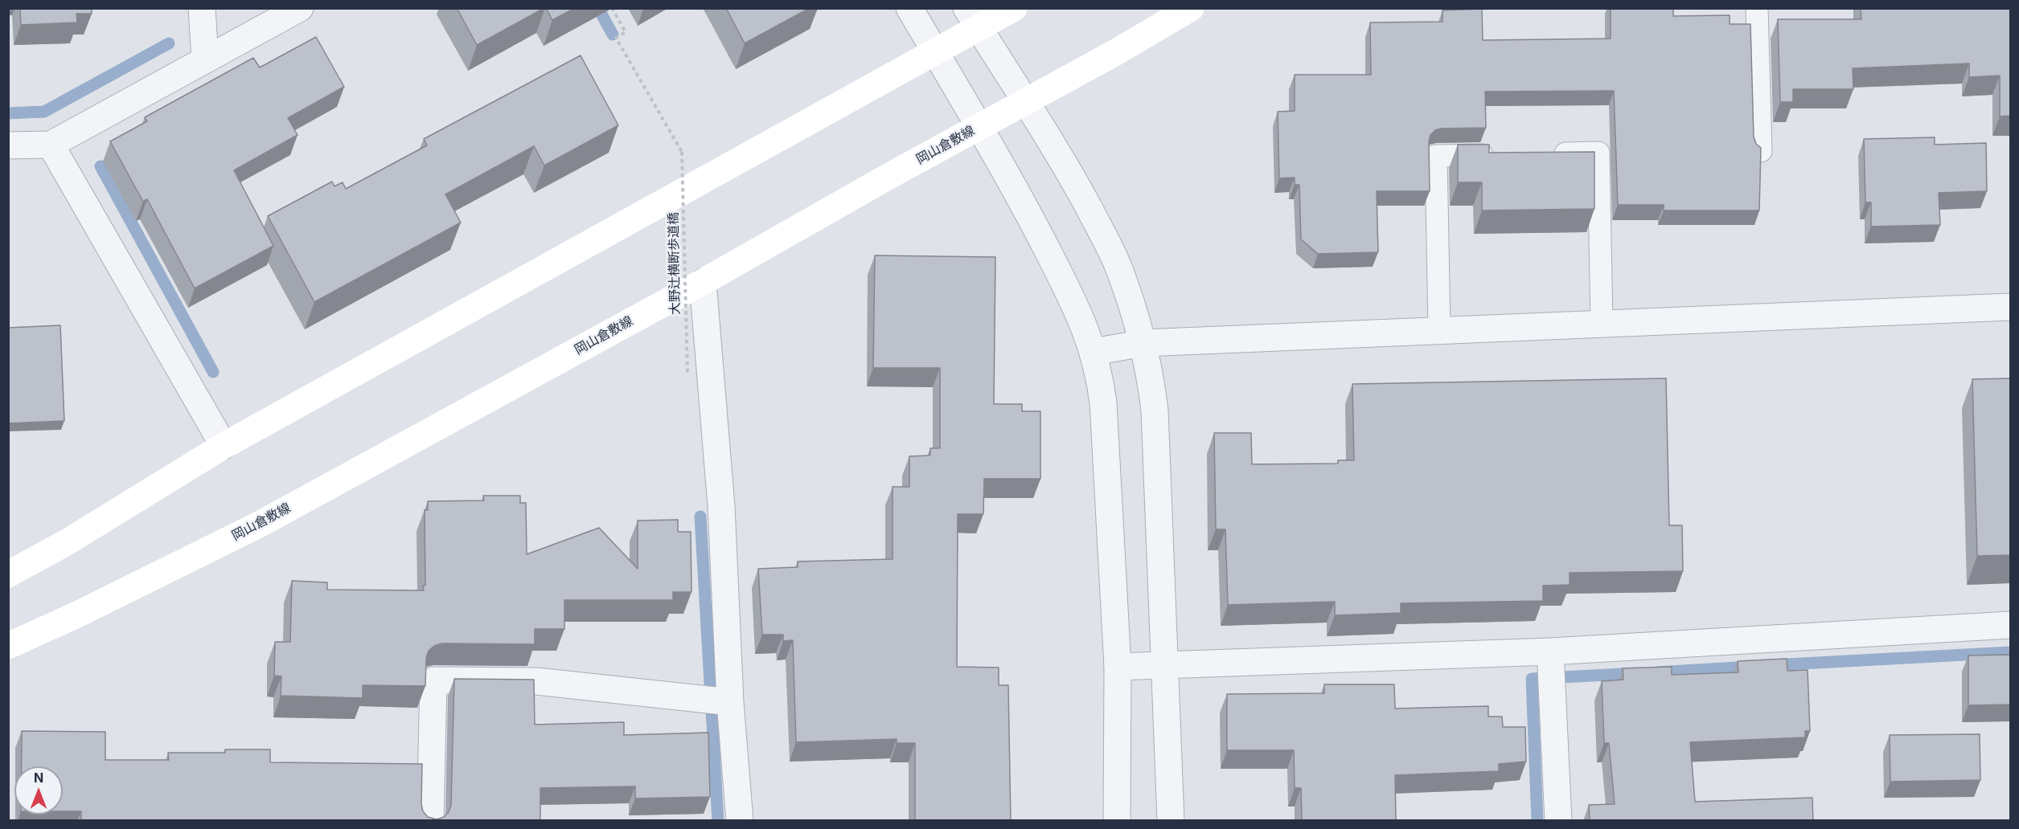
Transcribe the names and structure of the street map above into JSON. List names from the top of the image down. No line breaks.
{"streets":{"main road":["岡山倉敷線"],"path":["大野辻横断歩道橋"]},"north":"top"}
